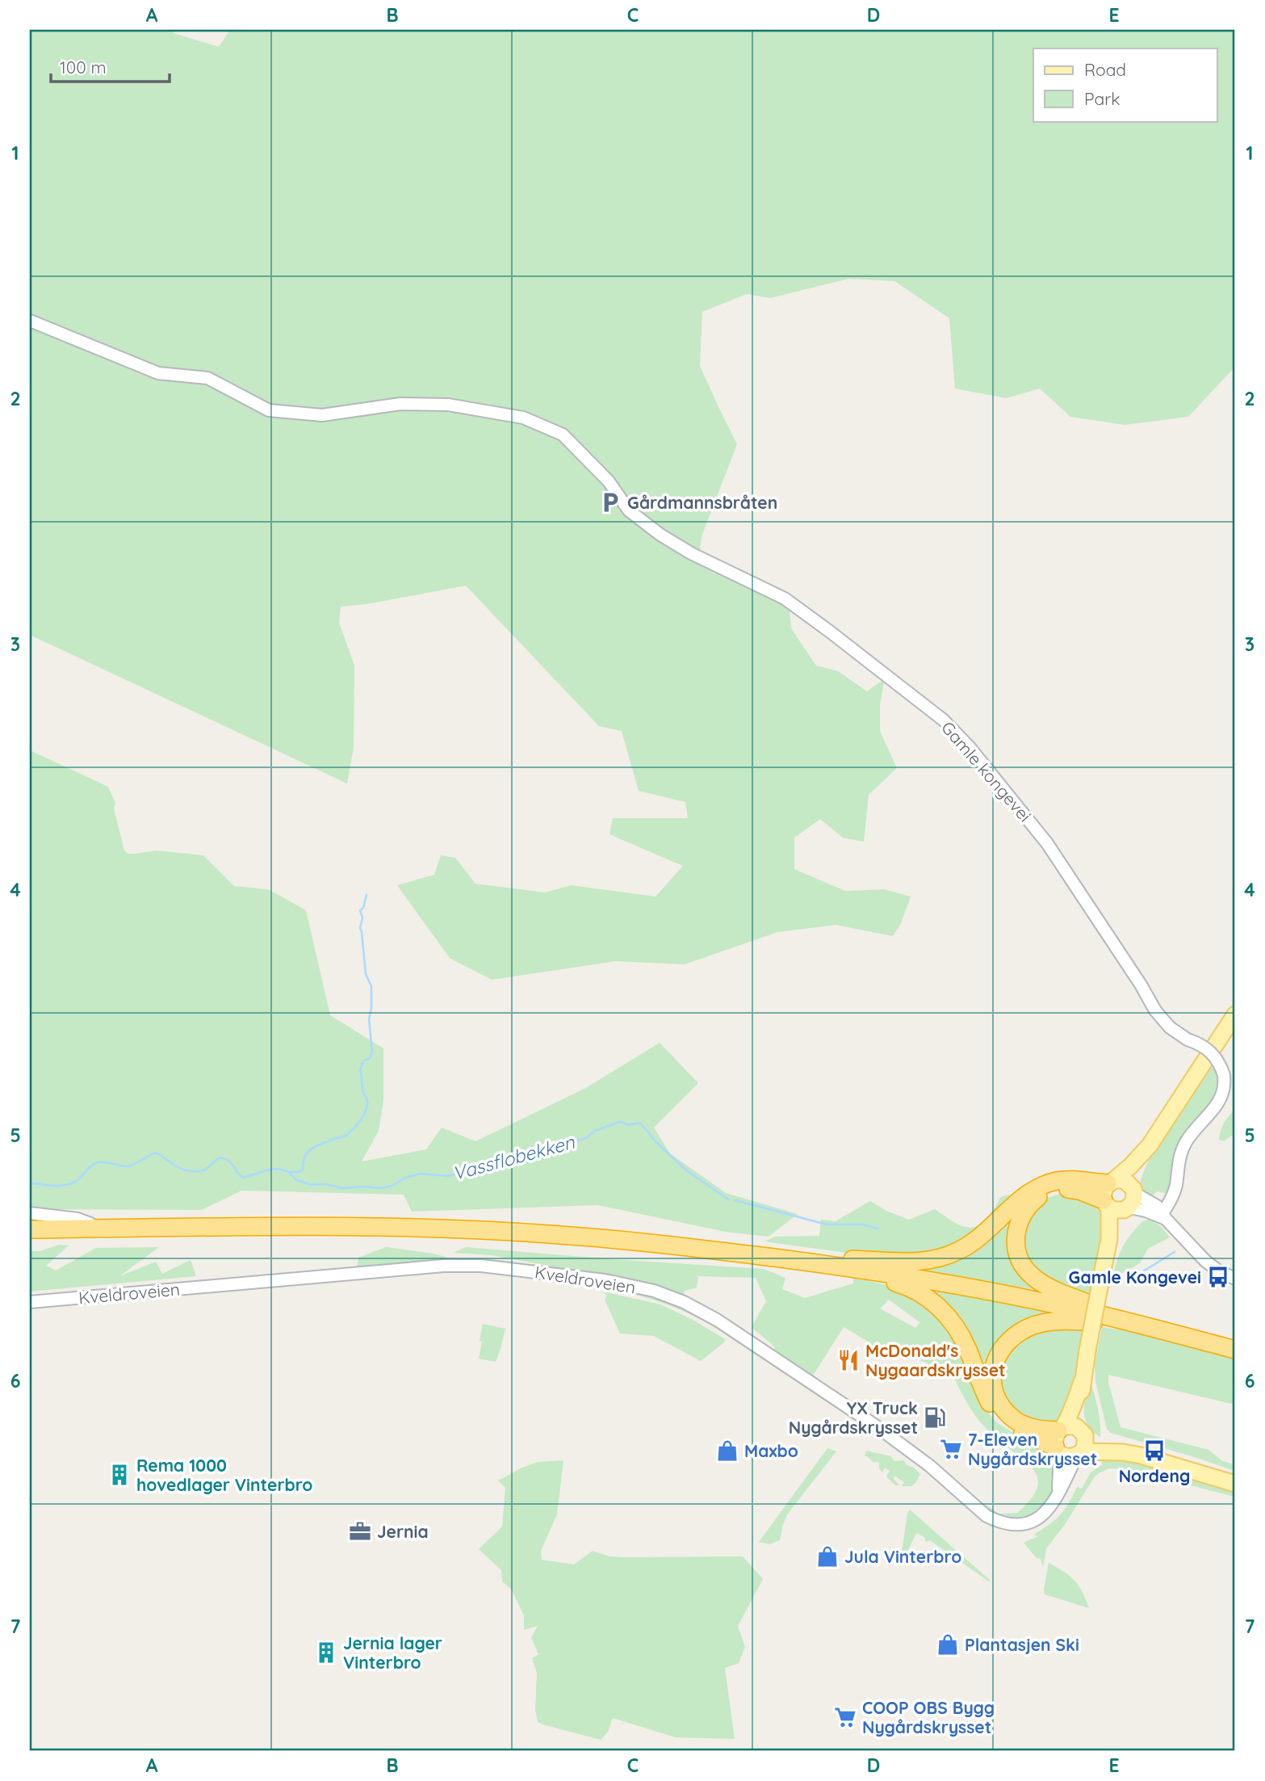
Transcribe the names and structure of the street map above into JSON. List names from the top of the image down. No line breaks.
{"streets":{"street":["Gamle kongevei","Kveldroveien"]},"water":["Vassflobekken"],"places":{"parking":["Gårdmannsbråten"],"bus stop":["Gamle Kongevei","Nordeng"],"restaurant":["McDonald's Nygaardskrysset"],"fuel station":["YX Truck Nygårdskrysset"],"supermarket":["7-Eleven Nygårdskrysset","COOP OBS Bygg Nygårdskrysset"],"shop":["Maxbo","Jula Vinterbro","Plantasjen Ski"],"building":["Rema 1000 hovedlager Vinterbro","Jernia lager Vinterbro"],"office":["Jernia"]},"legend":["Road","Park"],"scale_bar":"100 m","grid":{"columns":["A","B","C","D","E"],"rows":["1","2","3","4","5","6","7"]}}
